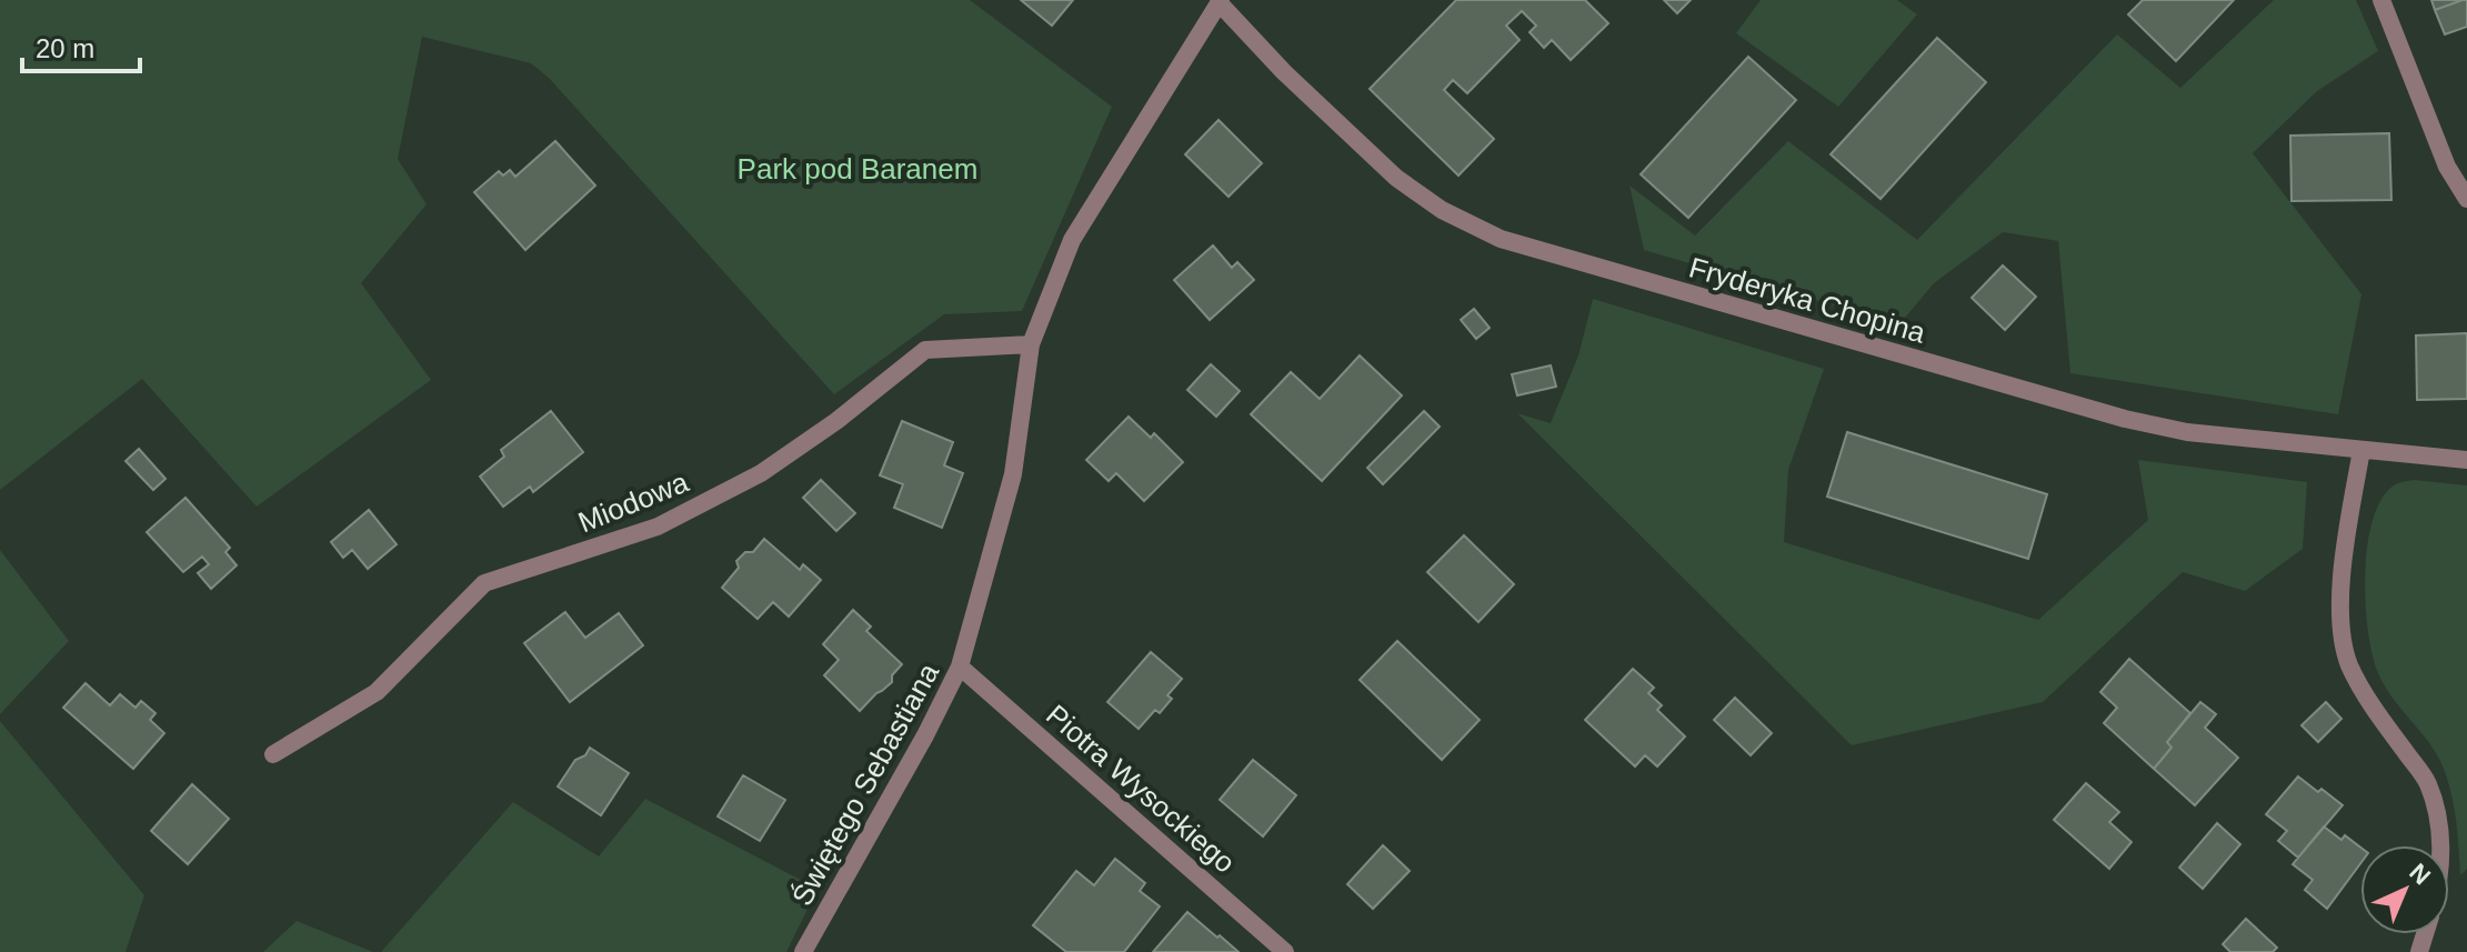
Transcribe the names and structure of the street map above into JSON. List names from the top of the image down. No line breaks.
{"streets":{"street":["Fryderyka Chopina","Miodowa","Świętego Sebastiana","Piotra Wysockiego"]},"crossings":[["Fryderyka Chopina","Świętego Sebastiana"],["Miodowa","Świętego Sebastiana"],["Świętego Sebastiana","Piotra Wysockiego"]],"parks":["Park pod Baranem"],"scale_bar":"20 m","north":"top right"}
